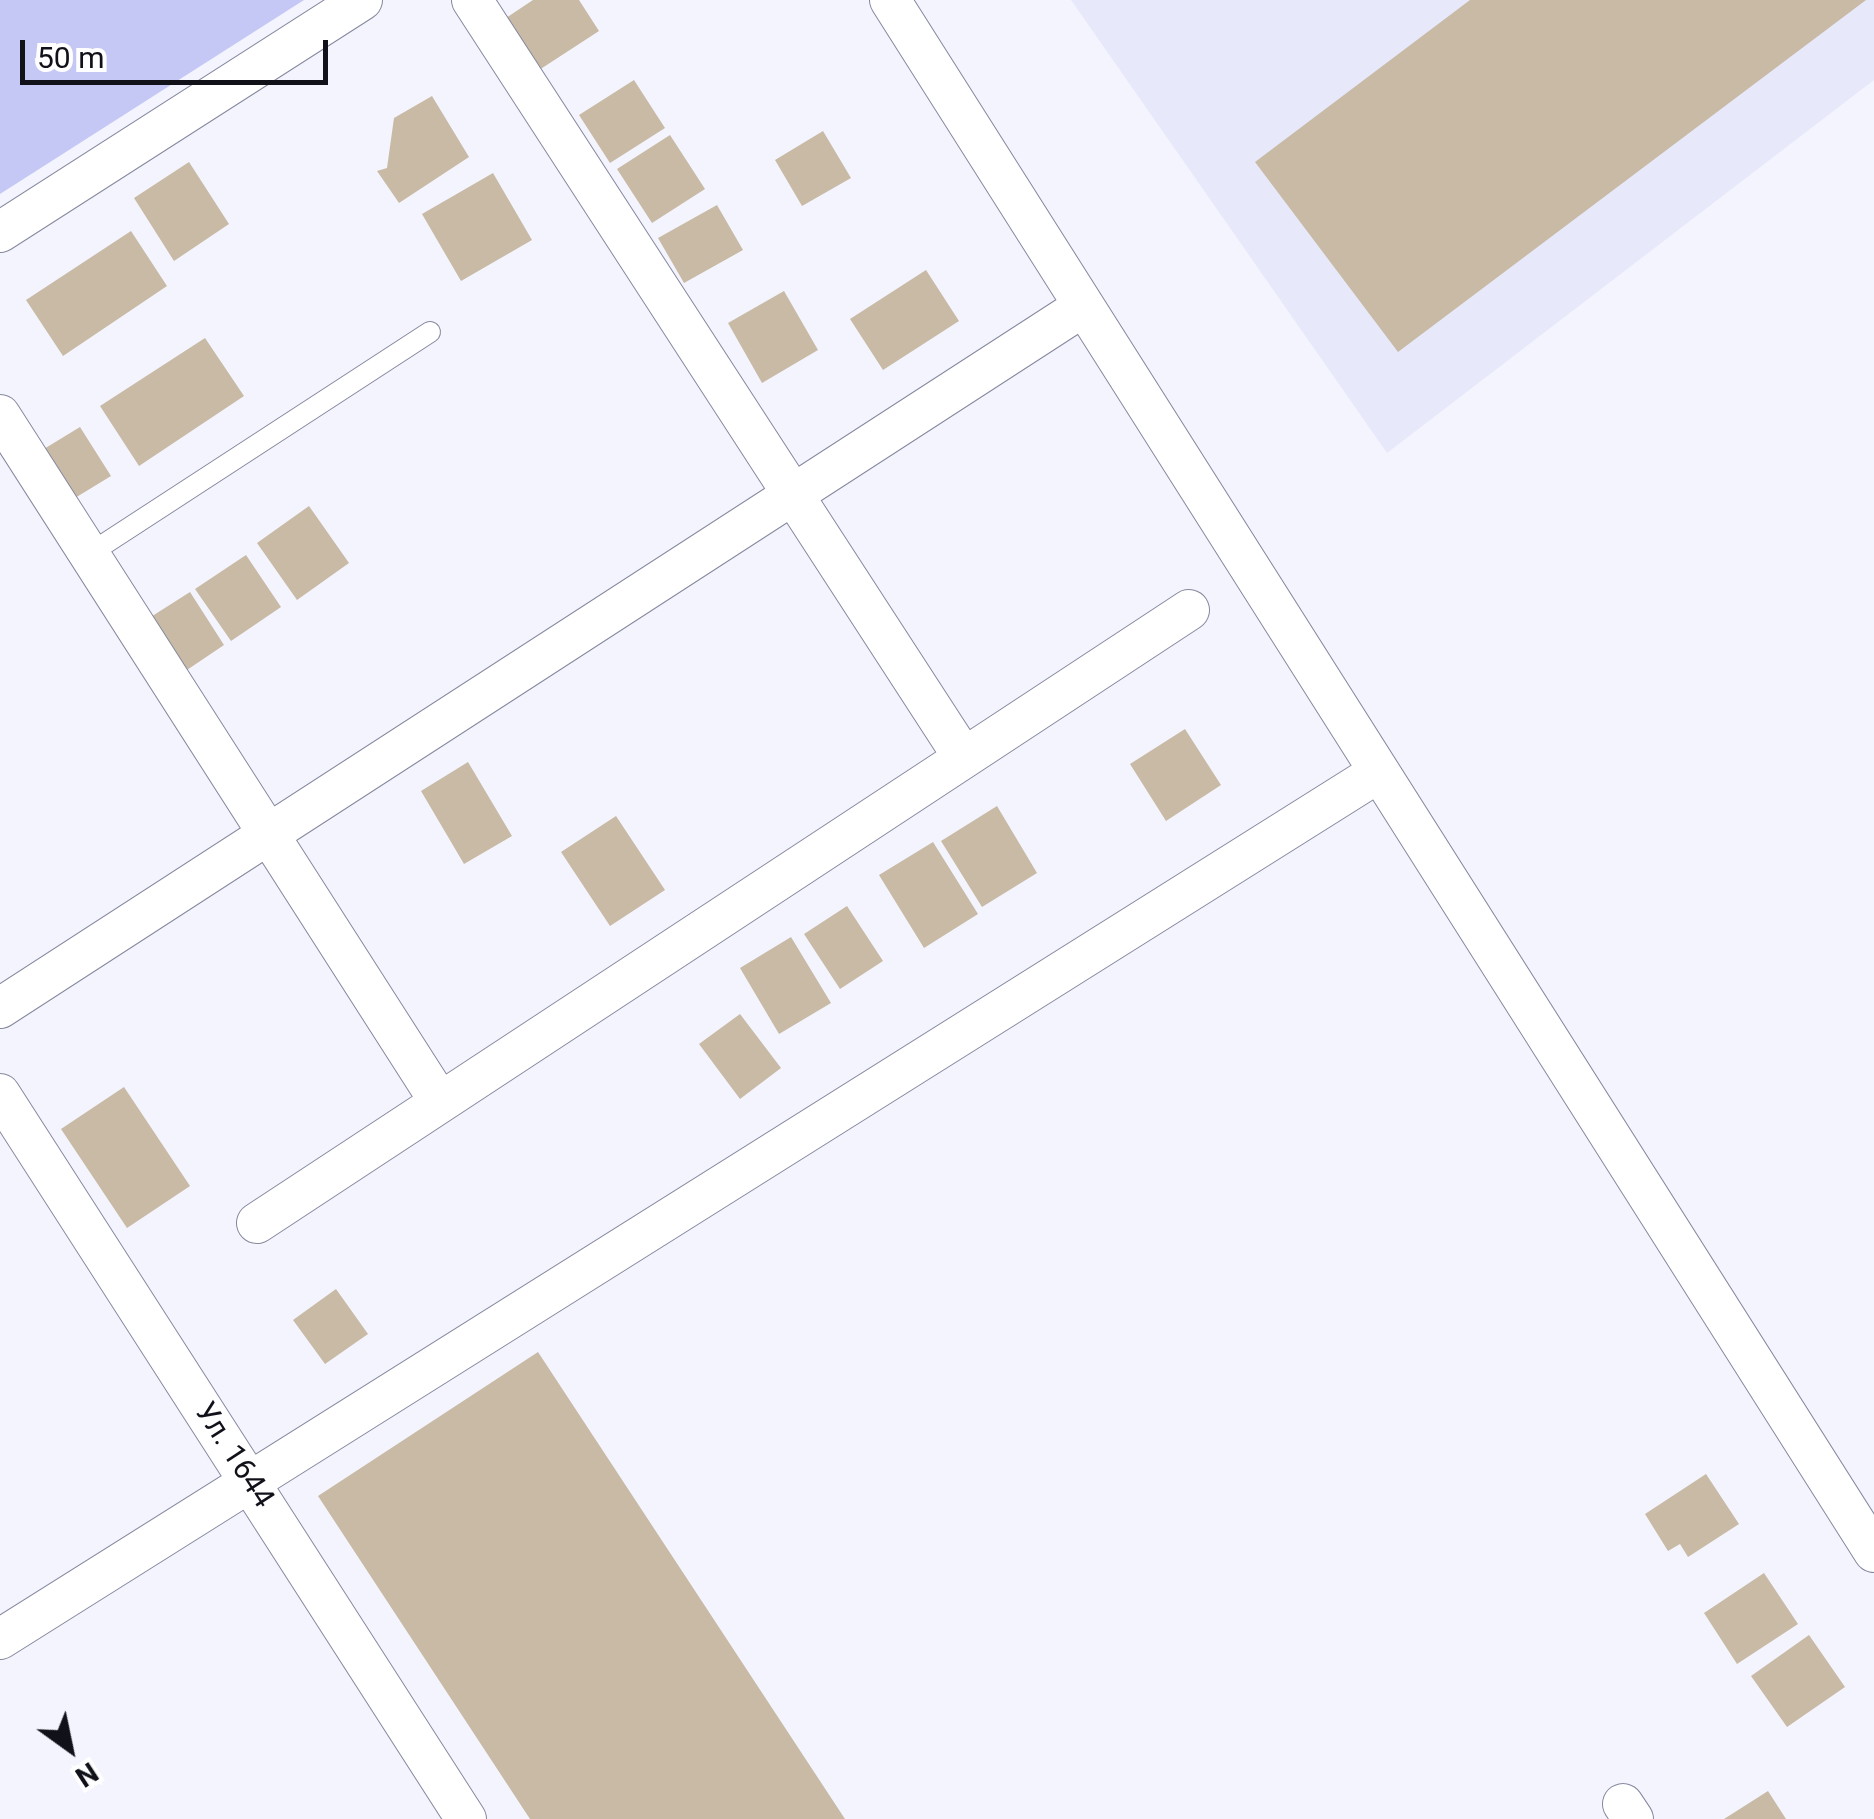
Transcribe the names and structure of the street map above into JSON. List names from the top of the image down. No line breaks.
{"streets":{"street":["Ул. 1644"]},"scale_bar":"50 m","north":"bottom right"}
